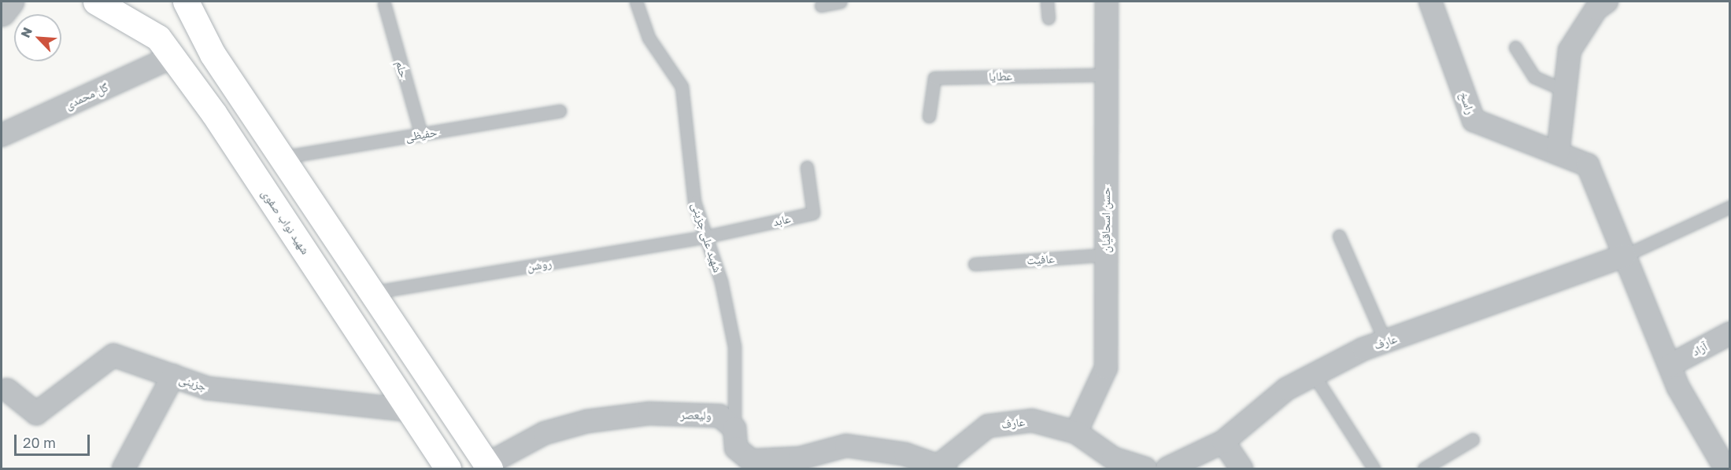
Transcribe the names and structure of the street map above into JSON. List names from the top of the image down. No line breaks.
{"streets":{"main road":["شهید نواب صفوی"],"street":["گل محمدی","راسخ","حسن اسحاقیان","عارف","آزاد","جزینی","ولیعصر"],"lane":["حلم","عطایا","حفیظی","عابد","شهید علی جزینی","عافیت","روشن"]},"crossings":[["حلم","حفیظی"],["عطایا","حسن اسحاقیان"],["گل محمدی","شهید نواب صفوی"],["عابد","شهید علی جزینی"],["عابد","روشن"],["حسن اسحاقیان","عافیت"],["حسن اسحاقیان","عارف"],["شهید نواب صفوی","جزینی"],["شهید علی جزینی","روشن"],["شهید علی جزینی","ولیعصر"]],"scale_bar":"20 m","north":"top left"}
